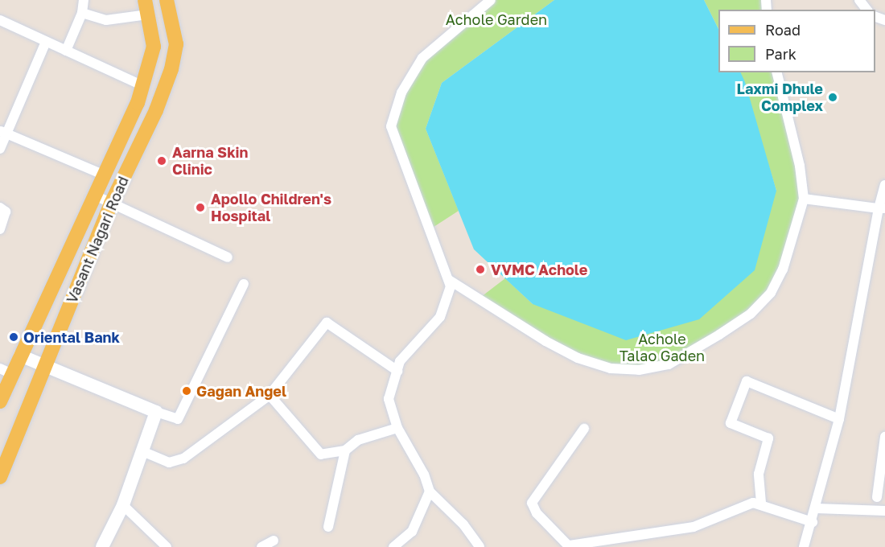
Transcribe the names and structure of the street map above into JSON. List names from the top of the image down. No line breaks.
{"streets":{"main road":["Vasant Nagari Road"]},"parks":["Achole Garden","Achole Talao Gaden"],"places":["Laxmi Dhule Complex","Aarna Skin Clinic","Apollo Children's Hospital","VVMC Achole","Oriental Bank","Gagan Angel"],"legend":["Road","Park"]}
